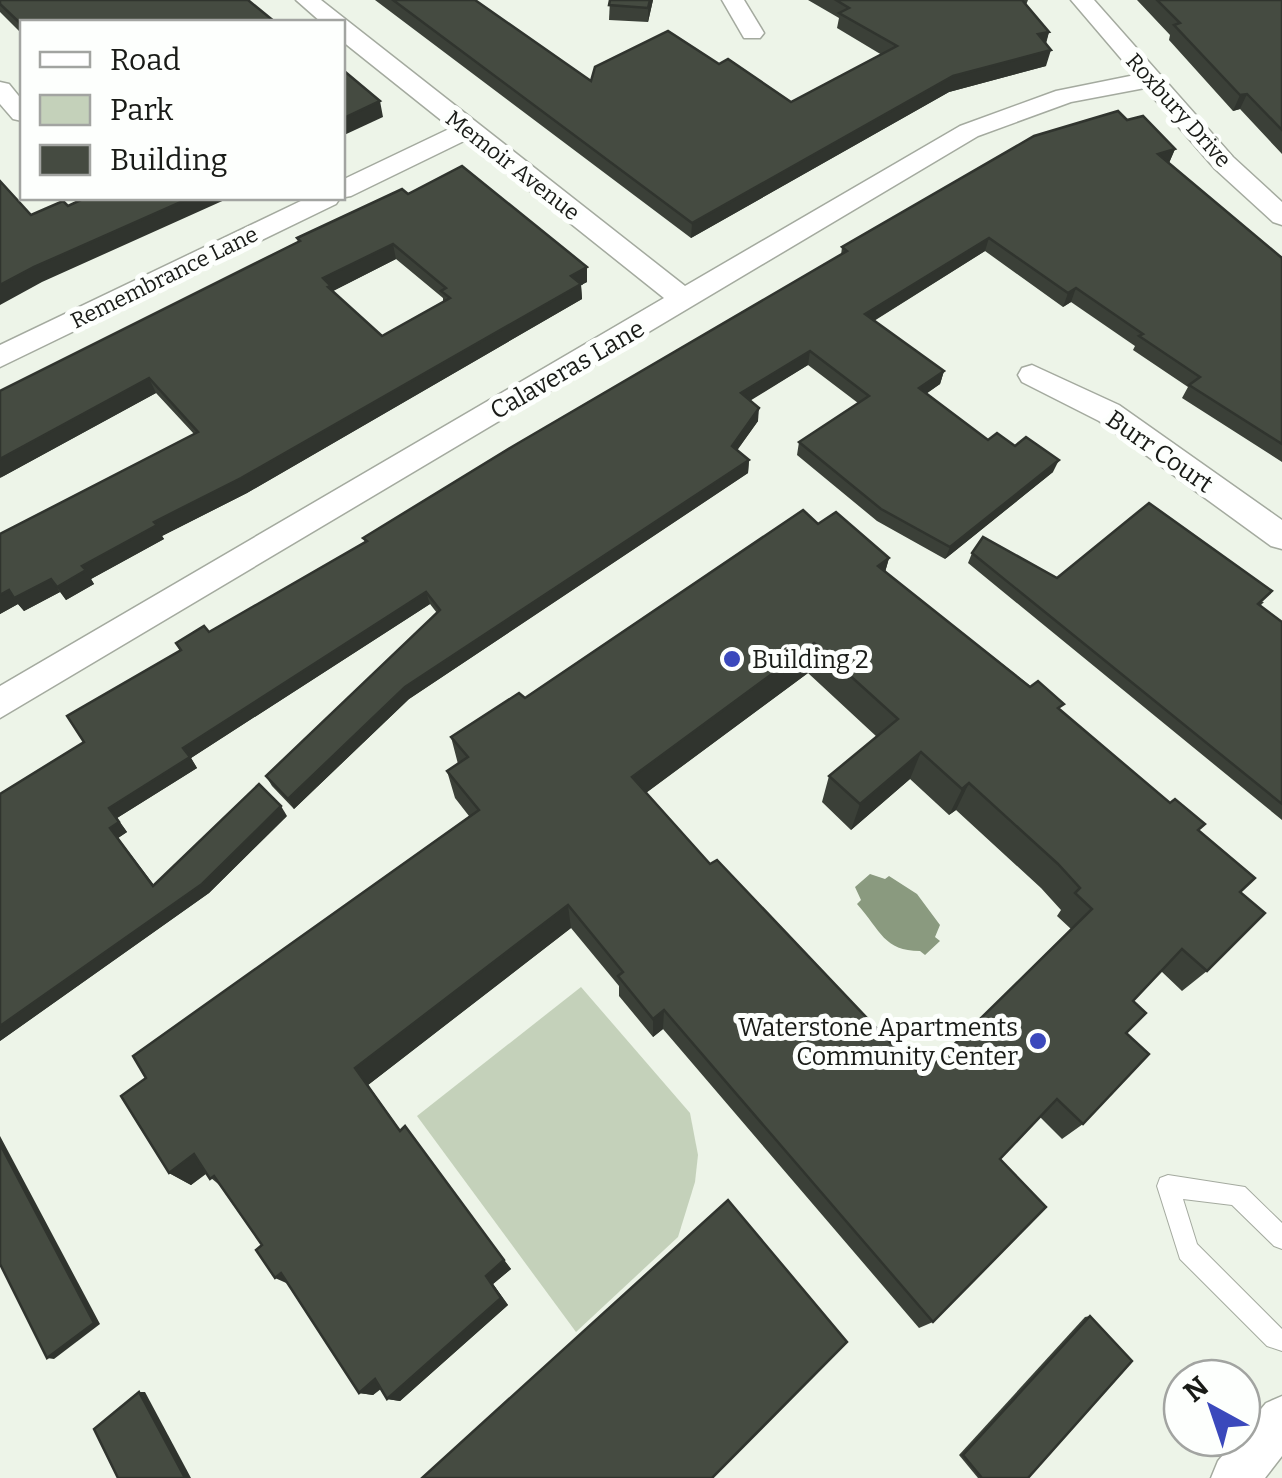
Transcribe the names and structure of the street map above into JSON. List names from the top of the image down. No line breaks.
{"streets":{"street":["Roxbury Drive","Memoir Avenue","Remembrance Lane","Calaveras Lane","Burr Court"]},"crossings":[["Roxbury Drive","Calaveras Lane"],["Memoir Avenue","Calaveras Lane"]],"places":["Building 2","Waterstone Apartments Community Center"],"legend":["Road","Park","Building"],"north":"top left"}
